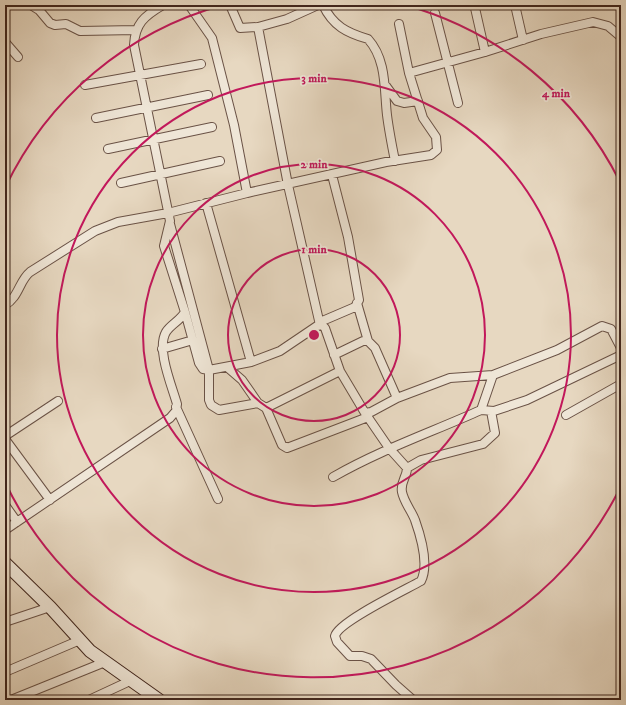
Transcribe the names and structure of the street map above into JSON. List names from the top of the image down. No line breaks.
{"rings":["3 min","4 min","2 min","1 min"]}
